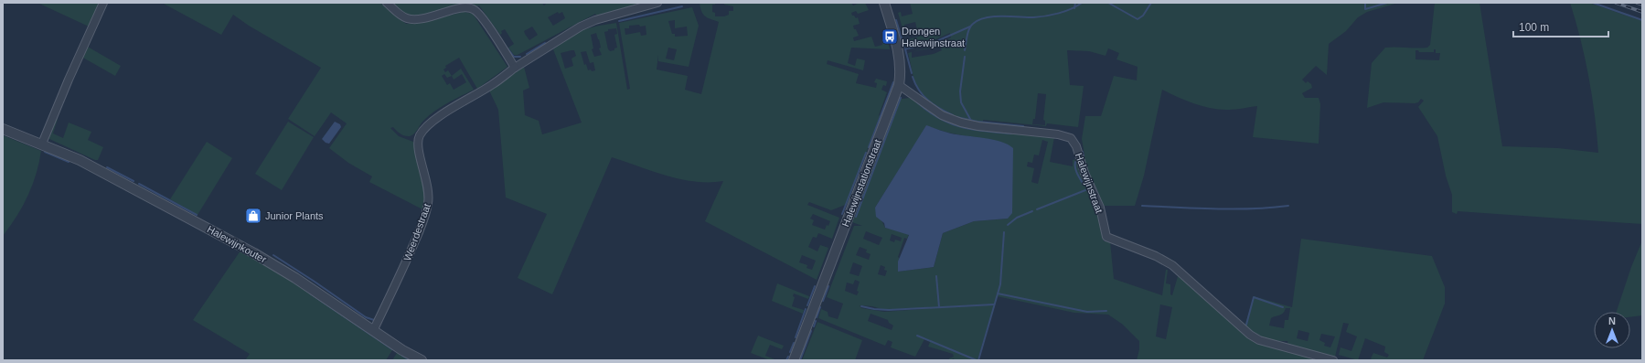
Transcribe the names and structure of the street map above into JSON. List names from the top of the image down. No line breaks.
{"streets":{"street":["Halewijnstationstraat","Halewijnstraat","Weerdestraat","Halewijnkouter"]},"crossings":[["Halewijnstationstraat","Halewijnstraat"],["Weerdestraat","Halewijnkouter"]],"places":{"bus stop":["Drongen Halewijnstraat"],"shop":["Junior Plants"]},"scale_bar":"100 m","north":"top"}
